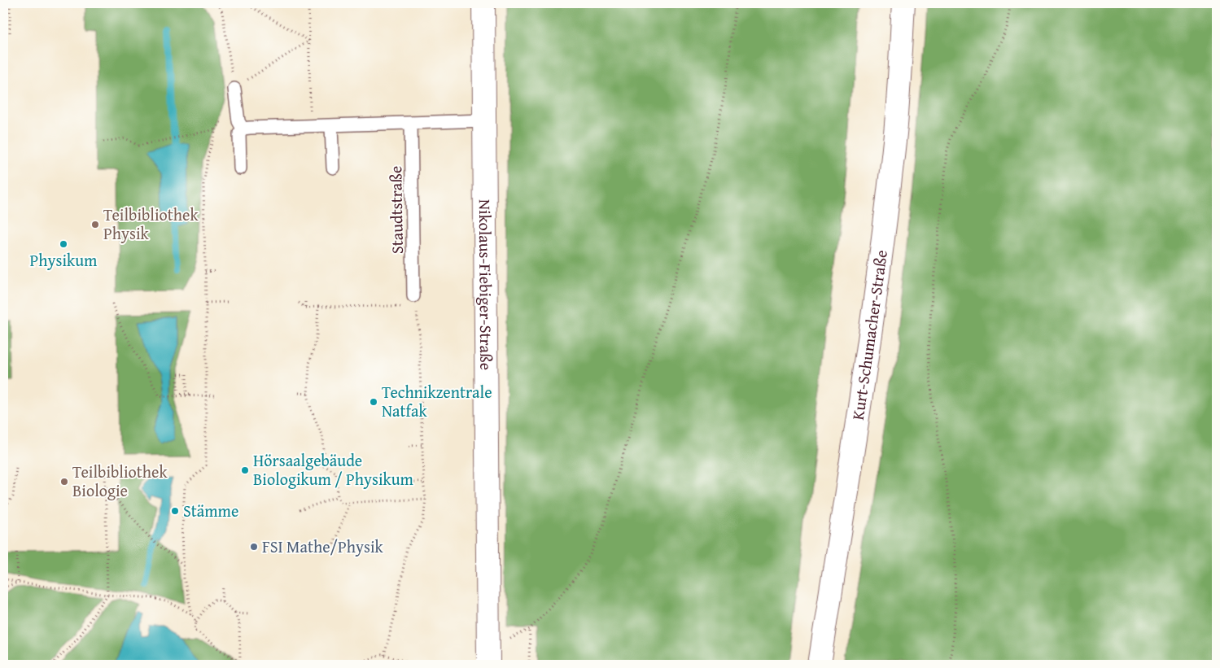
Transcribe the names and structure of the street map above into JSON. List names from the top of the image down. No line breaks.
{"streets":{"main road":["Nikolaus-Fiebiger-Straße","Kurt-Schumacher-Straße"],"lane":["Staudtstraße"]},"places":["Teilbibliothek Physik","Physikum","Technikzentrale Natfak","Hörsaalgebäude Biologikum / Physikum","Teilbibliothek Biologie","Stämme","FSI Mathe/Physik"]}
